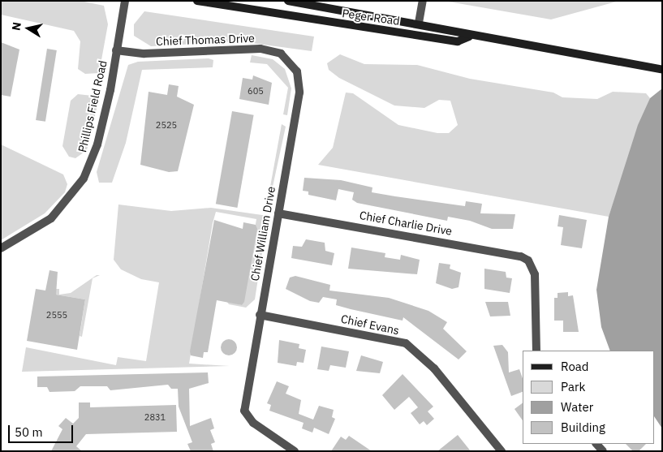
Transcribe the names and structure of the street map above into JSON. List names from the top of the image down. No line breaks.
{"streets":{"main road":["Peger Road"],"street":["Chief Thomas Drive","Phillips Field Road","Chief Charlie Drive","Chief William Drive","Chief Evans"]},"crossings":[["Chief Thomas Drive","Phillips Field Road"],["Chief Thomas Drive","Chief William Drive"],["Chief Charlie Drive","Chief William Drive"],["Chief William Drive","Chief Evans"]],"house_numbers":["605","2525","2555","2831"],"legend":["Road","Park","Water","Building"],"scale_bar":"50 m","north":"left"}
